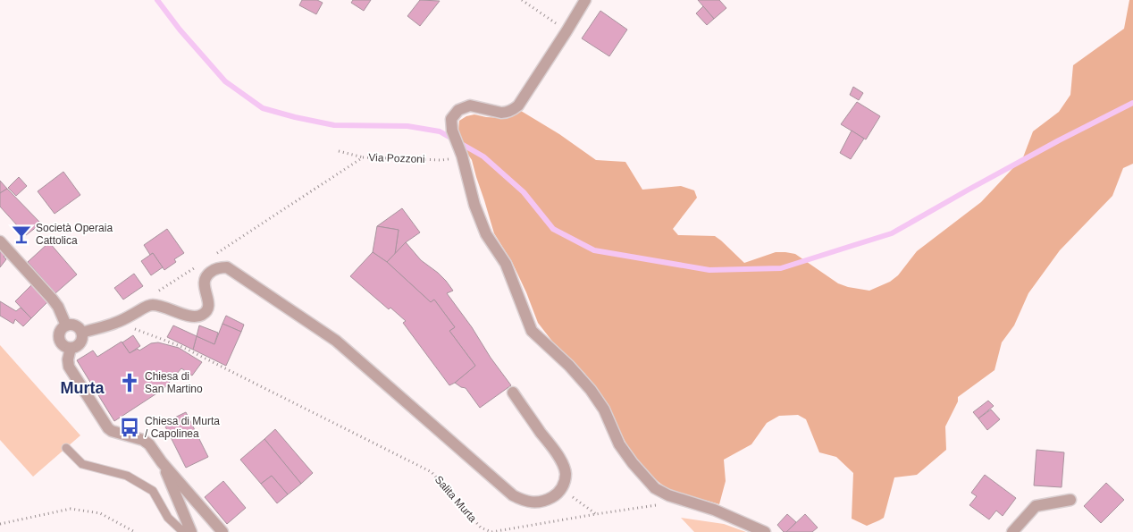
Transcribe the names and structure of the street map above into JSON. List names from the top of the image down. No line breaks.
{"streets":{"path":["Via Pozzoni","Salita Murta"]},"districts":["Murta"],"places":{"bar":["Società Operaia Cattolica"],"church":["Chiesa di San Martino"],"bus stop":["Chiesa di Murta / Capolinea"]}}
